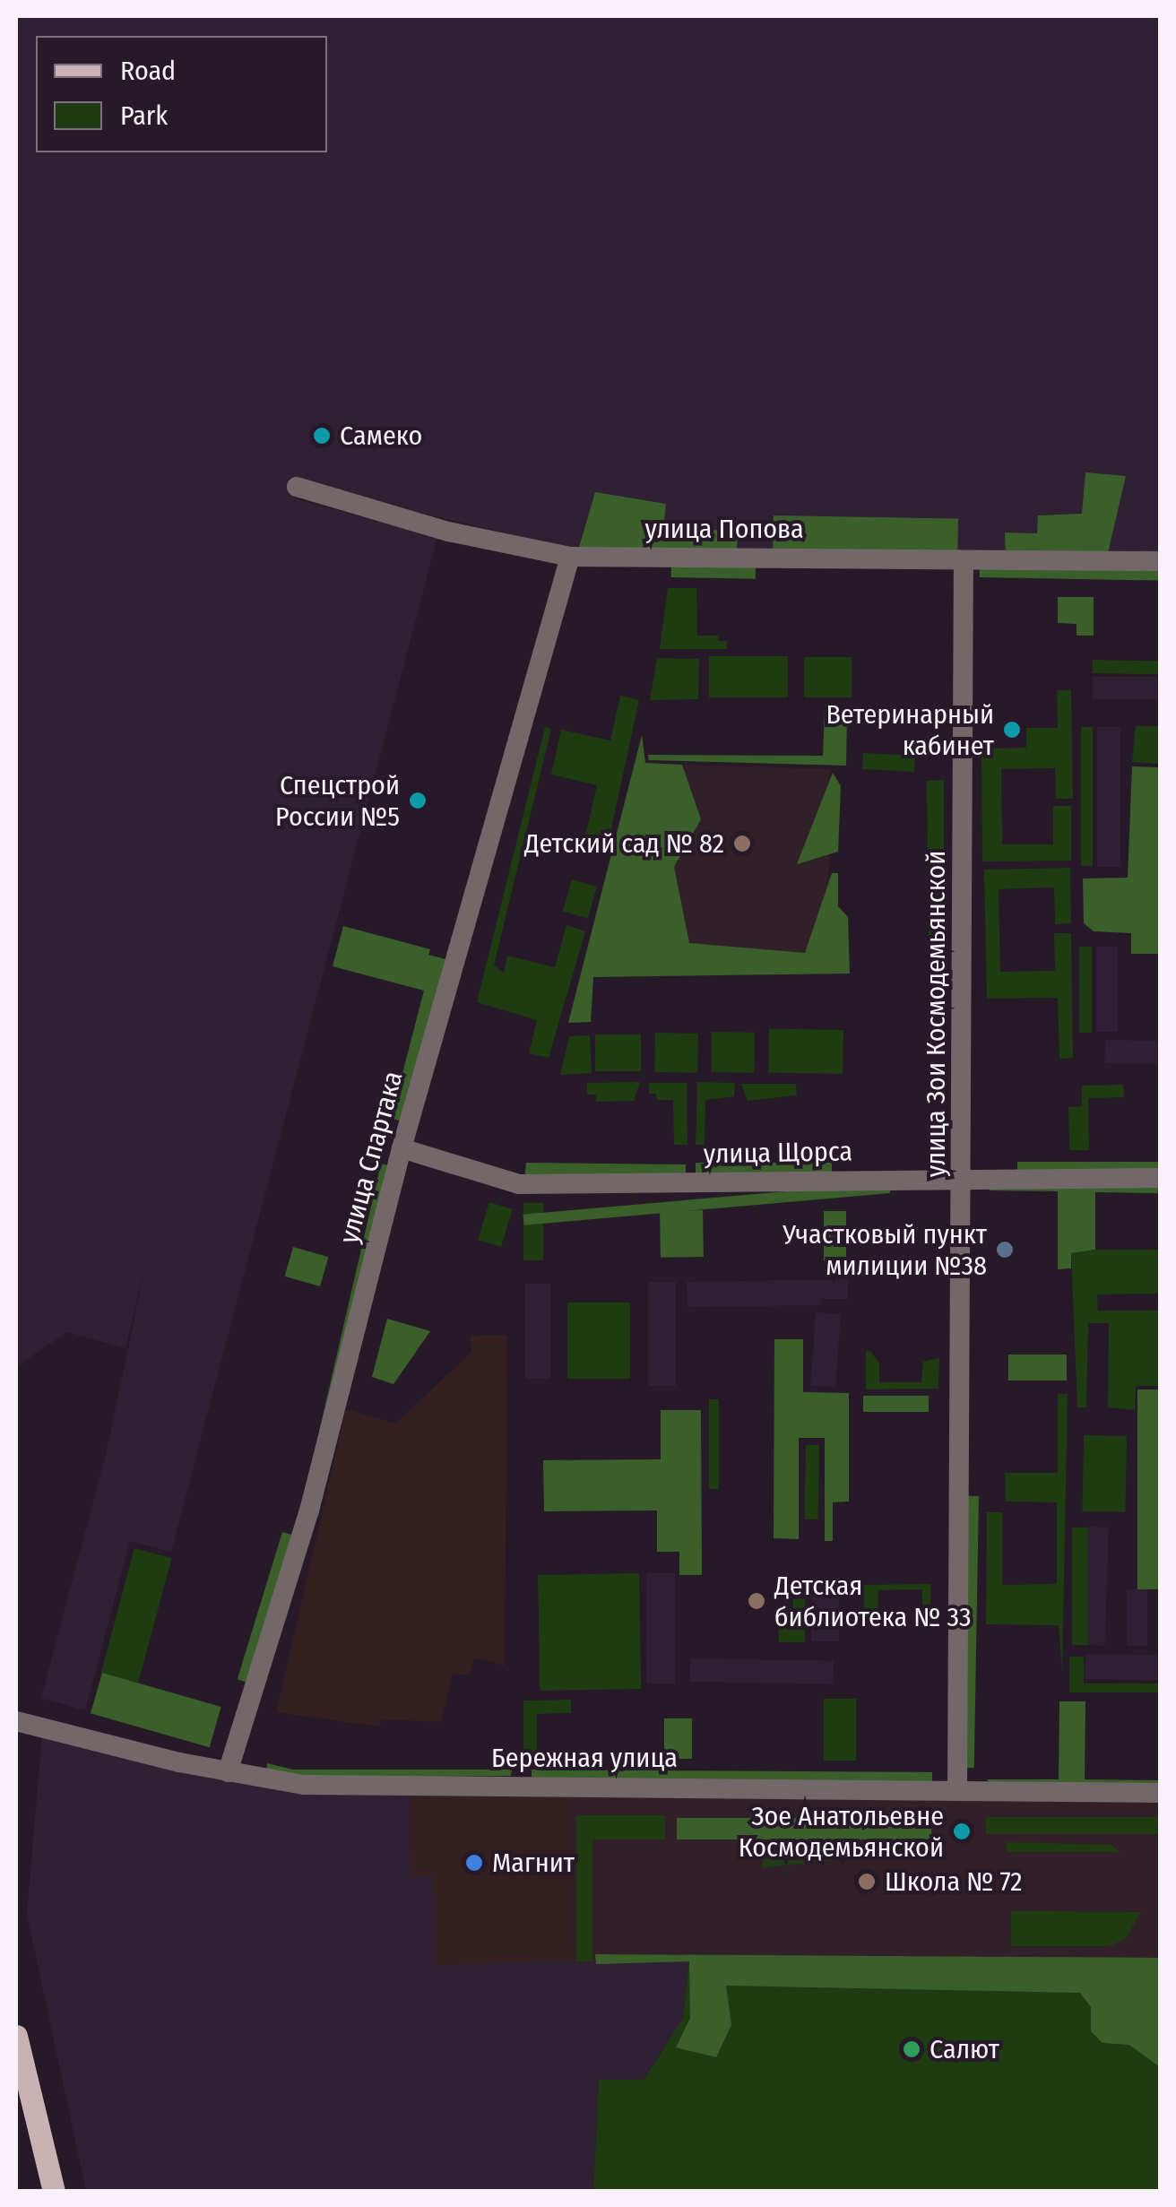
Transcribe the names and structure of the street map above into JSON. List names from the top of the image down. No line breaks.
{"streets":{"street":["улица Попова","улица Зои Космодемьянской","улица Щорса","улица Спартака","Бережная улица"]},"crossings":[["улица Попова","улица Зои Космодемьянской"],["улица Попова","улица Спартака"],["улица Зои Космодемьянской","улица Щорса"],["улица Зои Космодемьянской","Бережная улица"],["улица Щорса","улица Спартака"],["улица Спартака","Бережная улица"]],"places":["Самеко","Ветеринарный кабинет","Спецстрой России №5","Детский сад № 82","Участковый пункт милиции №38","Детская библиотека № 33","Зое Анатольевне Космодемьянской","Магнит","Школа № 72","Салют"],"legend":["Road","Park"]}
